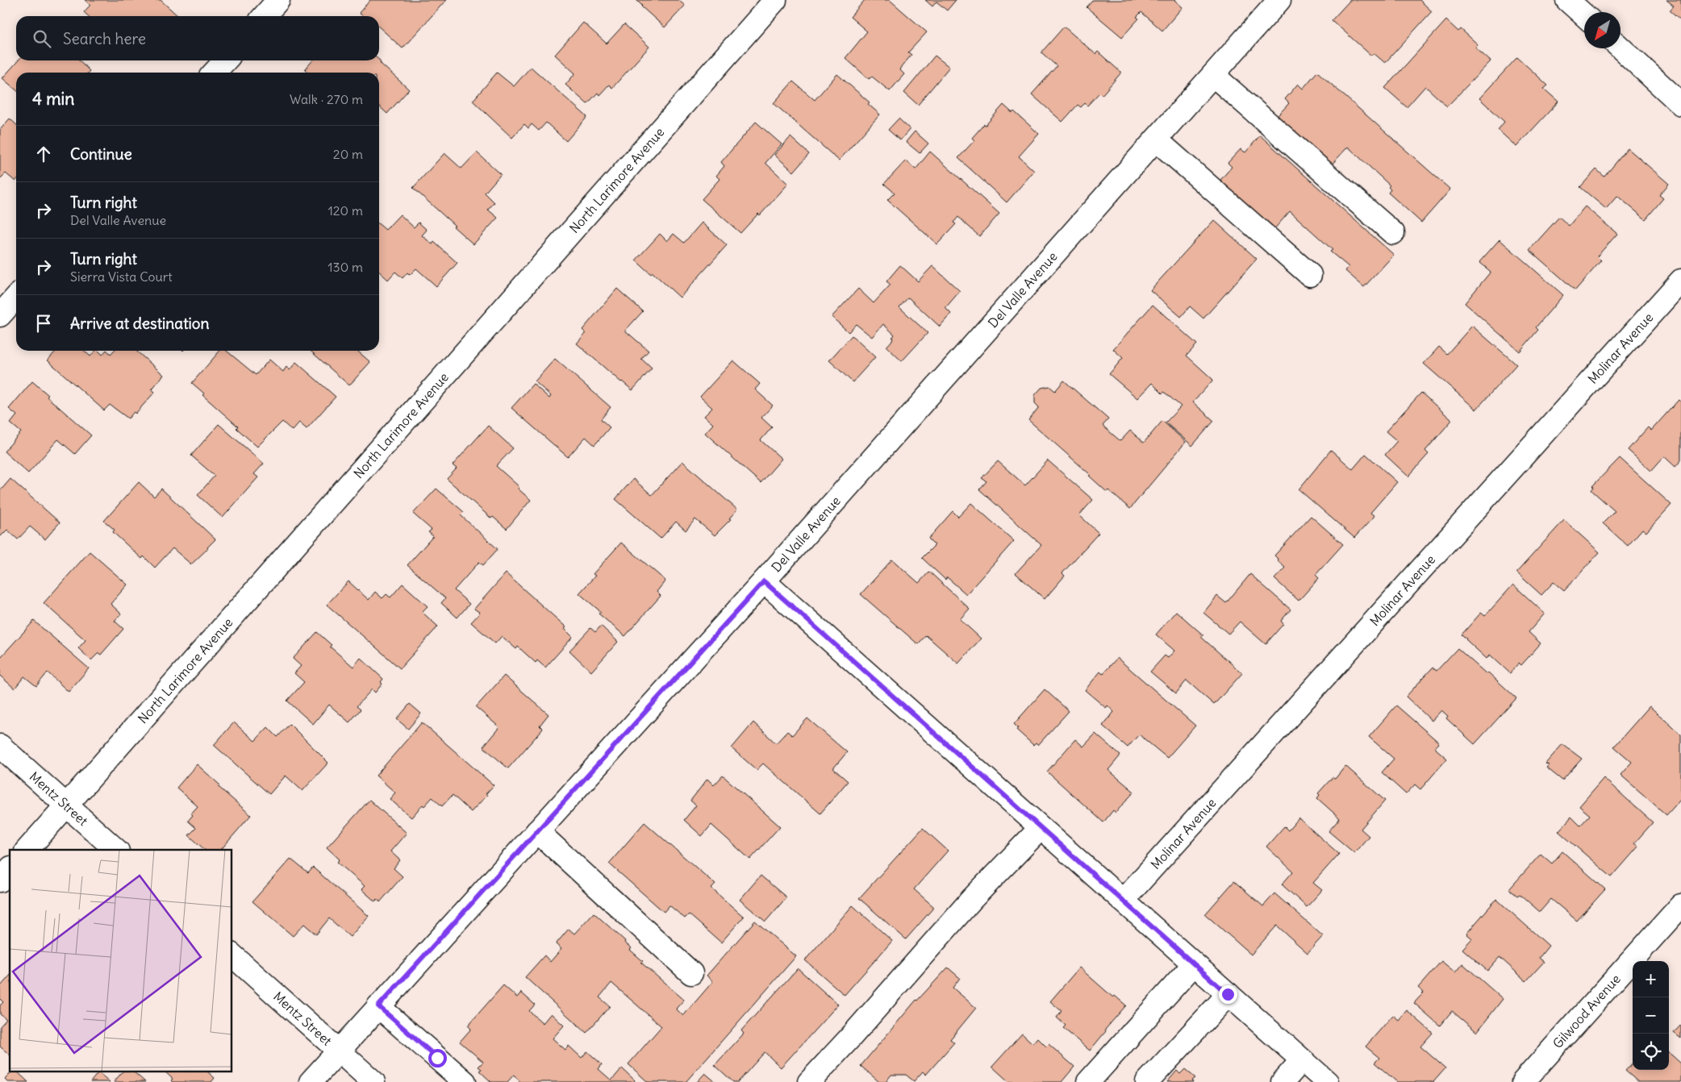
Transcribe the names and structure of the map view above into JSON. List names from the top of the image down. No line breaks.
{"streets":{"street":["North Larimore Avenue","Del Valle Avenue","Molinar Avenue","Mentz Street","Gilwood Avenue"]},"crossings":[["North Larimore Avenue","Mentz Street"],["Del Valle Avenue","Mentz Street"]],"north":"bottom left","page":{"search":"Search here","heading":["4 min","Walk · 270 m"],"list":[["Continue","20 m"],["Turn right","Del Valle Avenue","120 m"],["Turn right","Sierra Vista Court","130 m"],"Arrive at destination"],"map_buttons":["+","−"]}}
